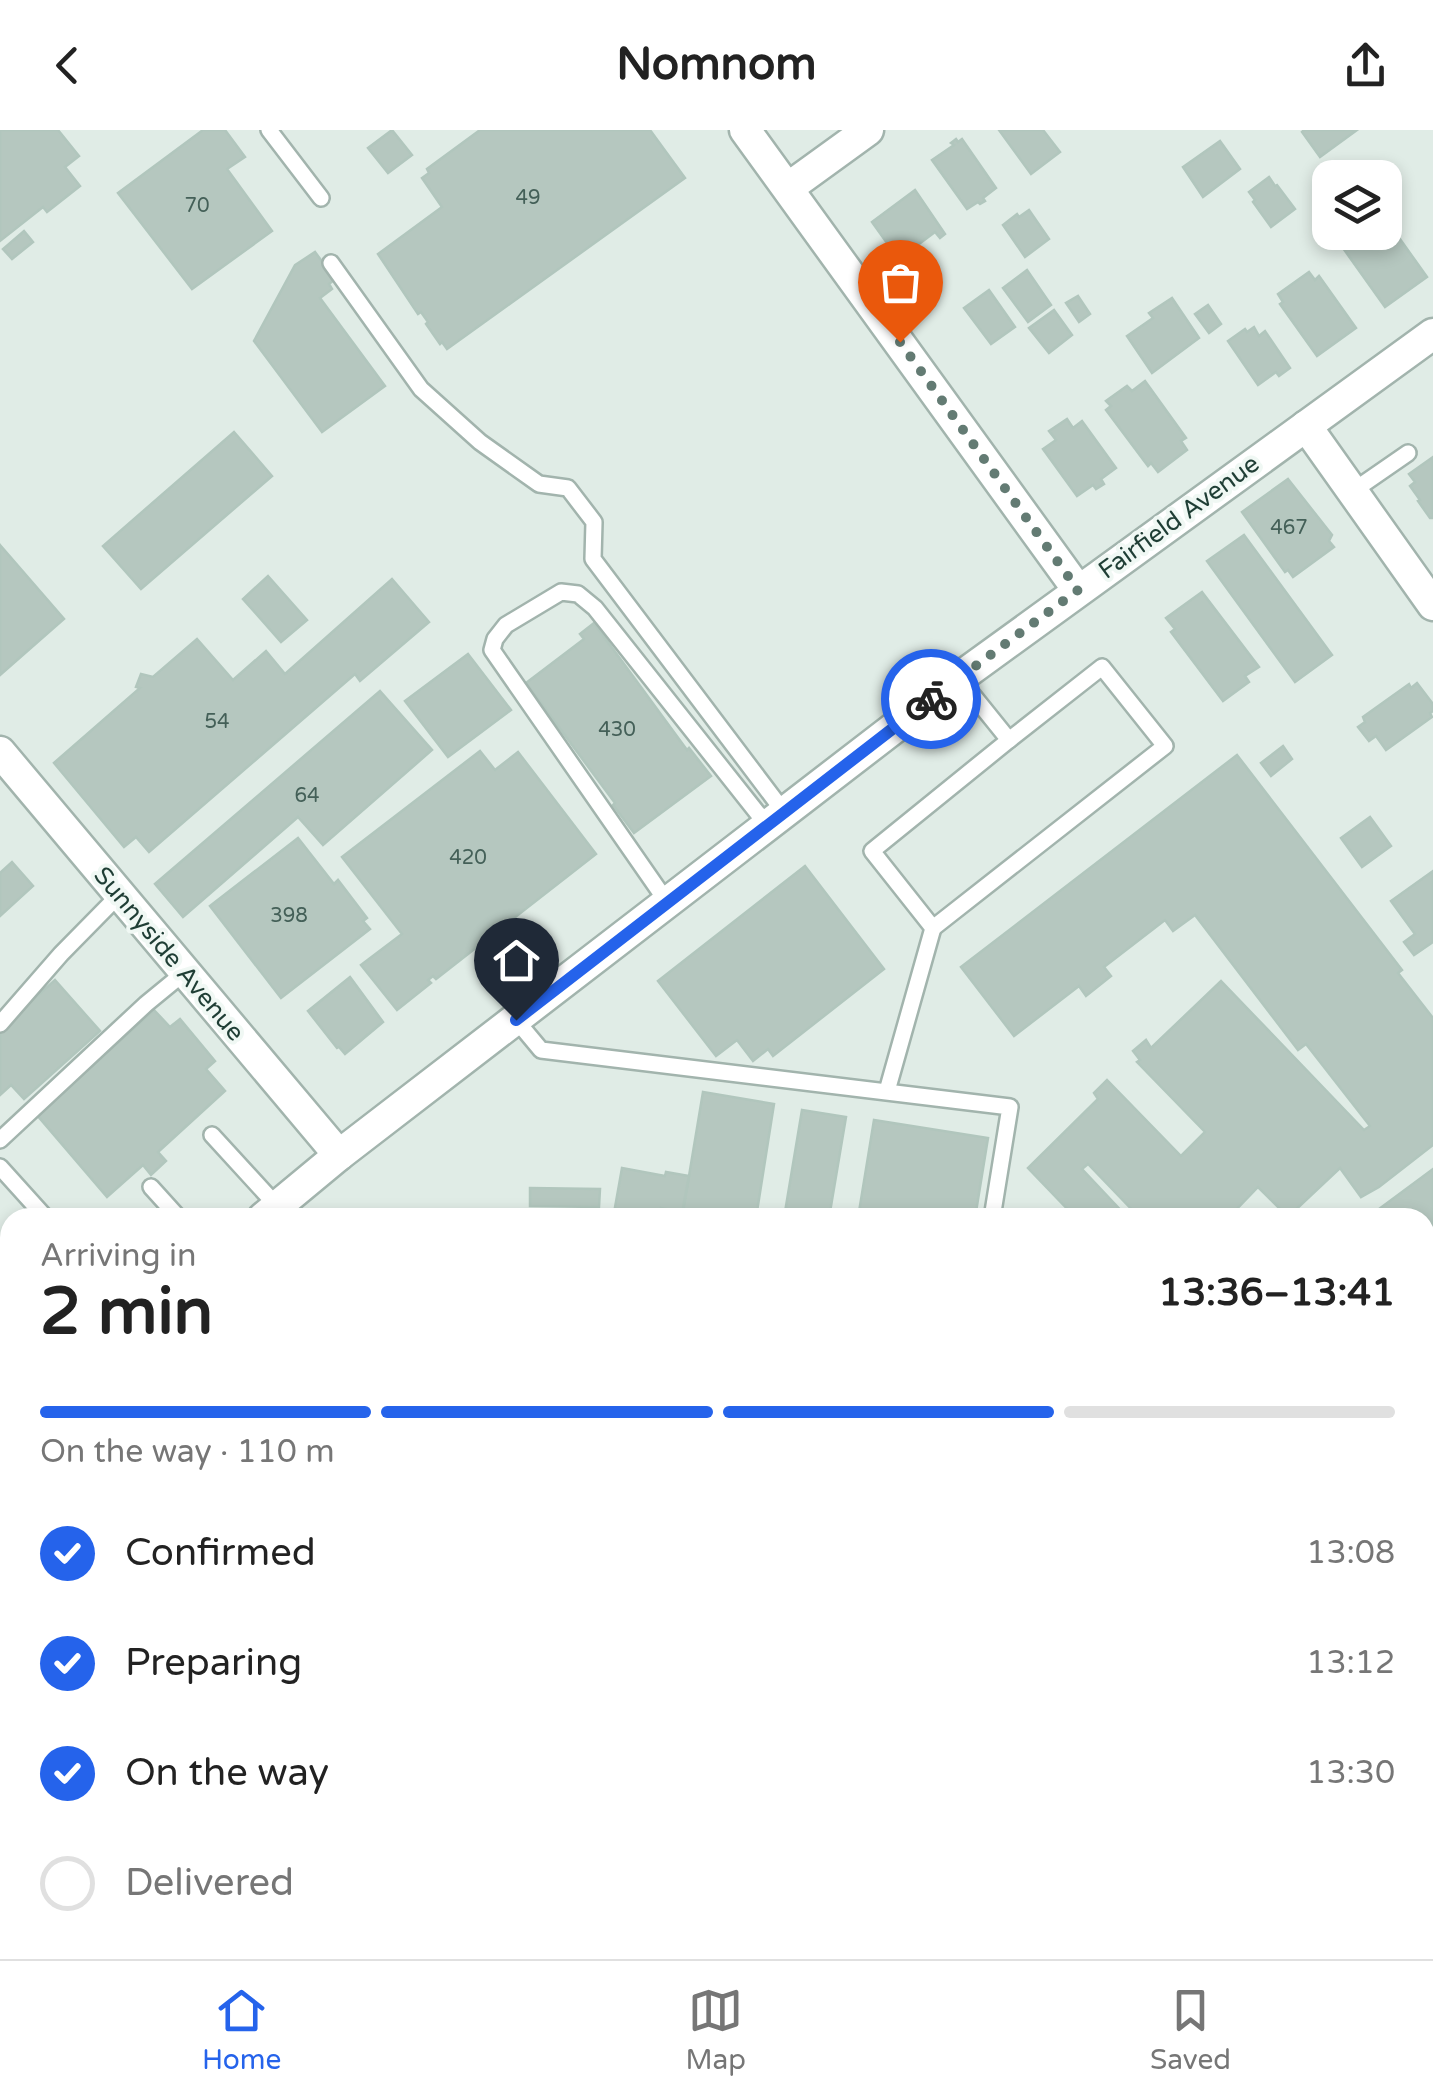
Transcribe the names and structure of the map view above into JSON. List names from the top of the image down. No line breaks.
{"streets":{"street":["Fairfield Avenue","Sunnyside Avenue"]},"crossings":[["Fairfield Avenue","Sunnyside Avenue"]],"house_numbers":["49","70","467","54","430","64","420","398"],"page":{"header":"Nomnom","heading":["2 min","Arriving in","13:36–13:41"],"bar":"On the way · 110 m","list":[["Confirmed","13:08"],["Preparing","13:12"],["On the way","13:30"],"Delivered"],"tabs":["Home","Map","Saved"]}}
